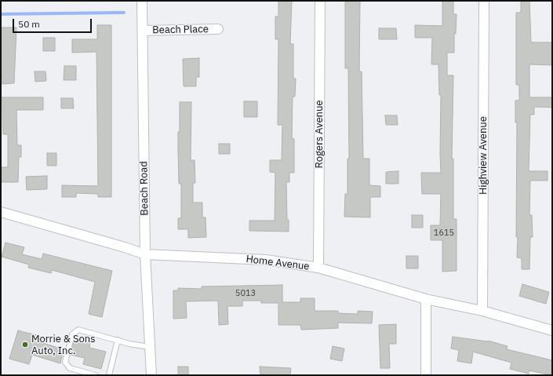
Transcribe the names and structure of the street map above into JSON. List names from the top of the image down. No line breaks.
{"streets":{"street":["Beach Place","Rogers Avenue","Highview Avenue","Beach Road","Home Avenue"]},"crossings":[["Beach Place","Beach Road"],["Rogers Avenue","Home Avenue"],["Highview Avenue","Home Avenue"],["Beach Road","Home Avenue"]],"places":["Morrie & Sons Auto, Inc."],"house_numbers":["1615","5013"],"scale_bar":"50 m"}
